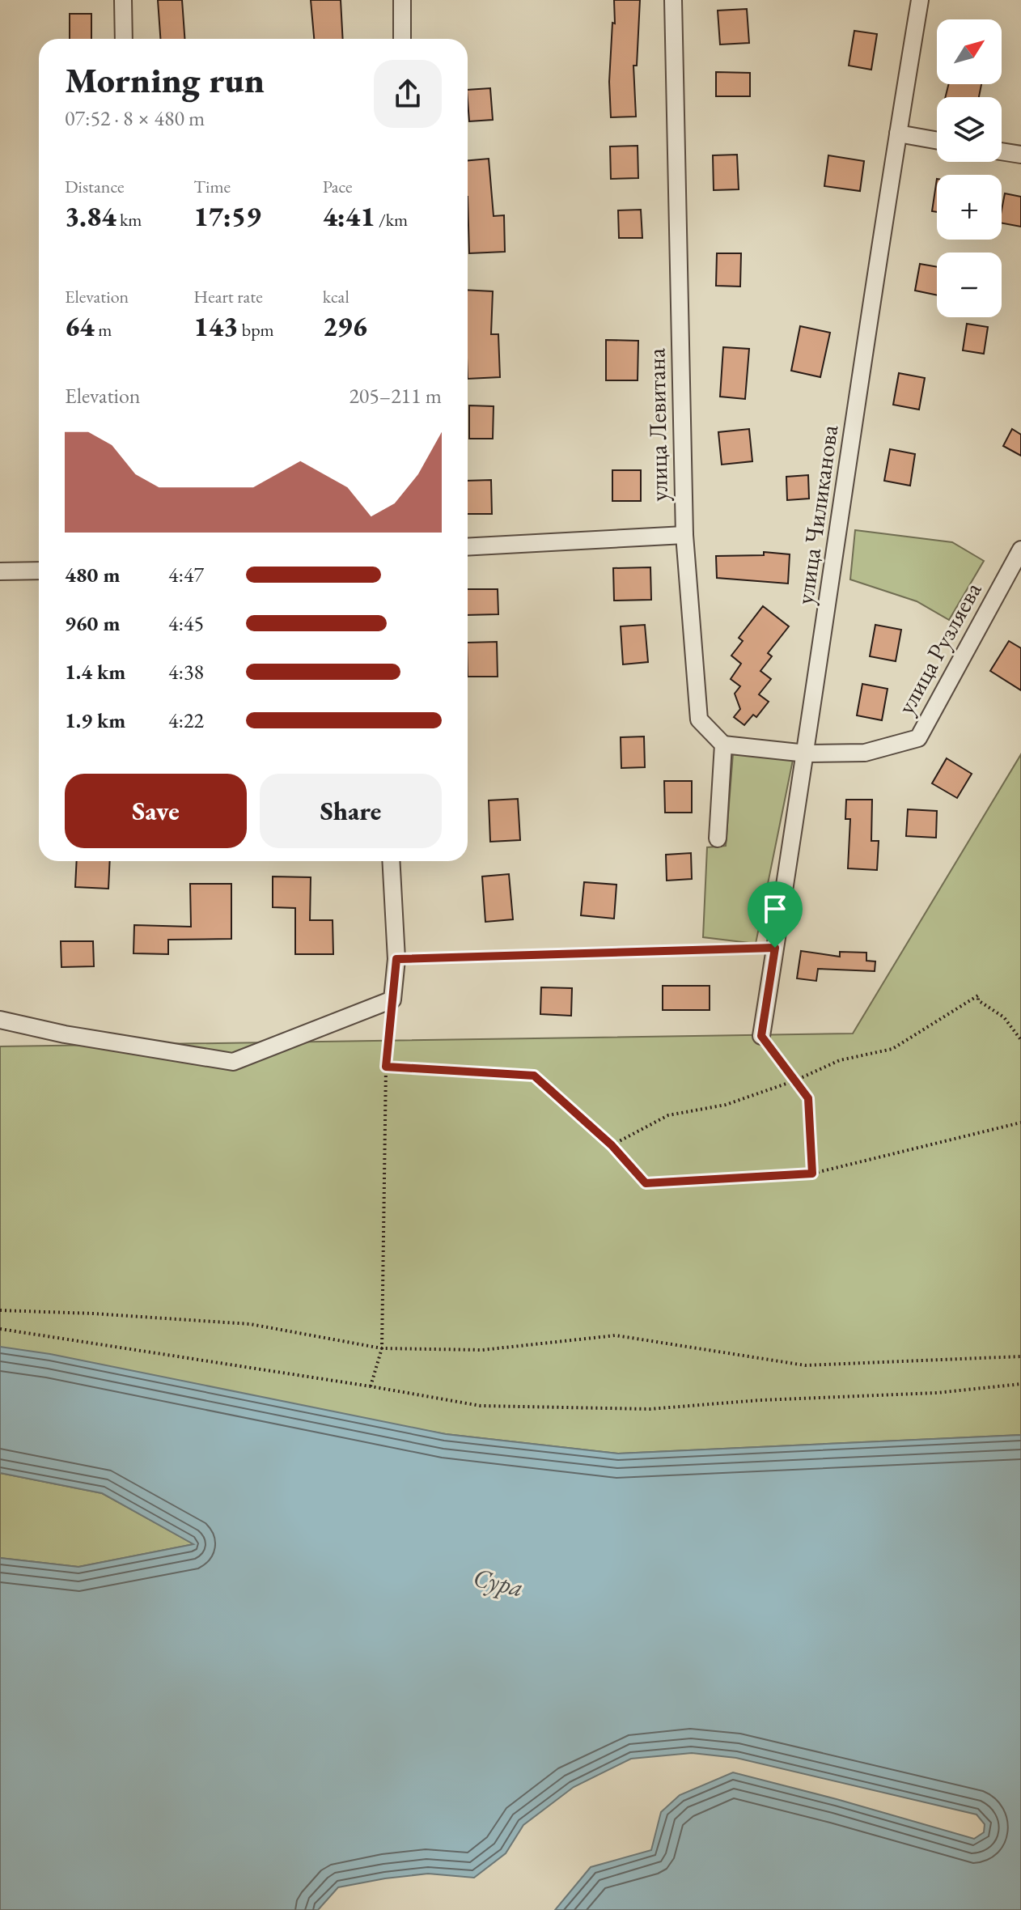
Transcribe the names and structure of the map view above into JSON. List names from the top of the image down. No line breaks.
{"streets":{"street":["улица Левитана","улица Чиликанова","улица Рузляева"]},"crossings":[["улица Левитана","улица Рузляева"],["улица Чиликанова","улица Рузляева"]],"water":["Сура"],"north":"top right","page":{"map_buttons":["+","−"],"heading":["Morning run","07:52 · 8 × 480 m"],"stats":[["Distance","3.84 km"],["Time","17:59"],["Pace","4:41 /km"],["Elevation","64 m"],["Heart rate","143 bpm"],["kcal","296"]],"chart":["Elevation","205–211 m"],"list":[{"name":"480 m","note":"4:47"},{"name":"960 m","note":"4:45"},{"name":"1.4 km","note":"4:38"},{"name":"1.9 km","note":"4:22"}],"buttons":["Save","Share"]}}
